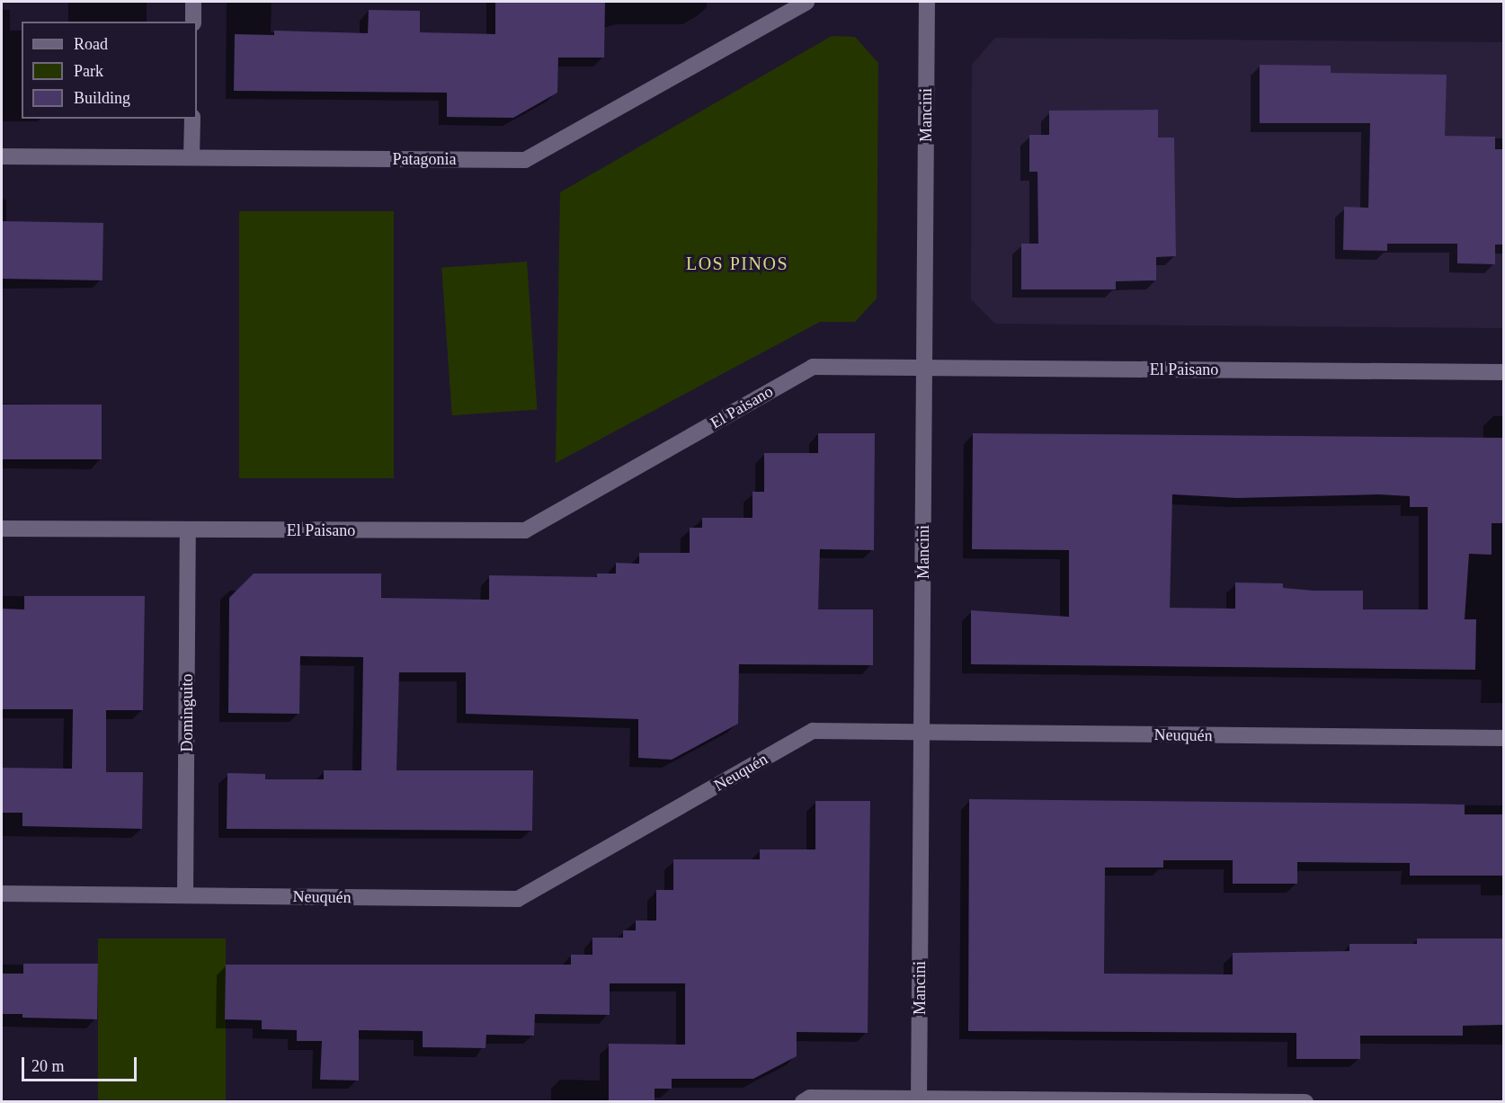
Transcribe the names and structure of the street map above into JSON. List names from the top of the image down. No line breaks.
{"streets":{"street":["Mancini","Patagonia","El Paisano","Dominguito","Neuquén"]},"crossings":[["Mancini","El Paisano"],["Mancini","Neuquén"],["El Paisano","Dominguito"],["Dominguito","Neuquén"]],"districts":["LOS PINOS"],"legend":["Road","Park","Building"],"scale_bar":"20 m"}
